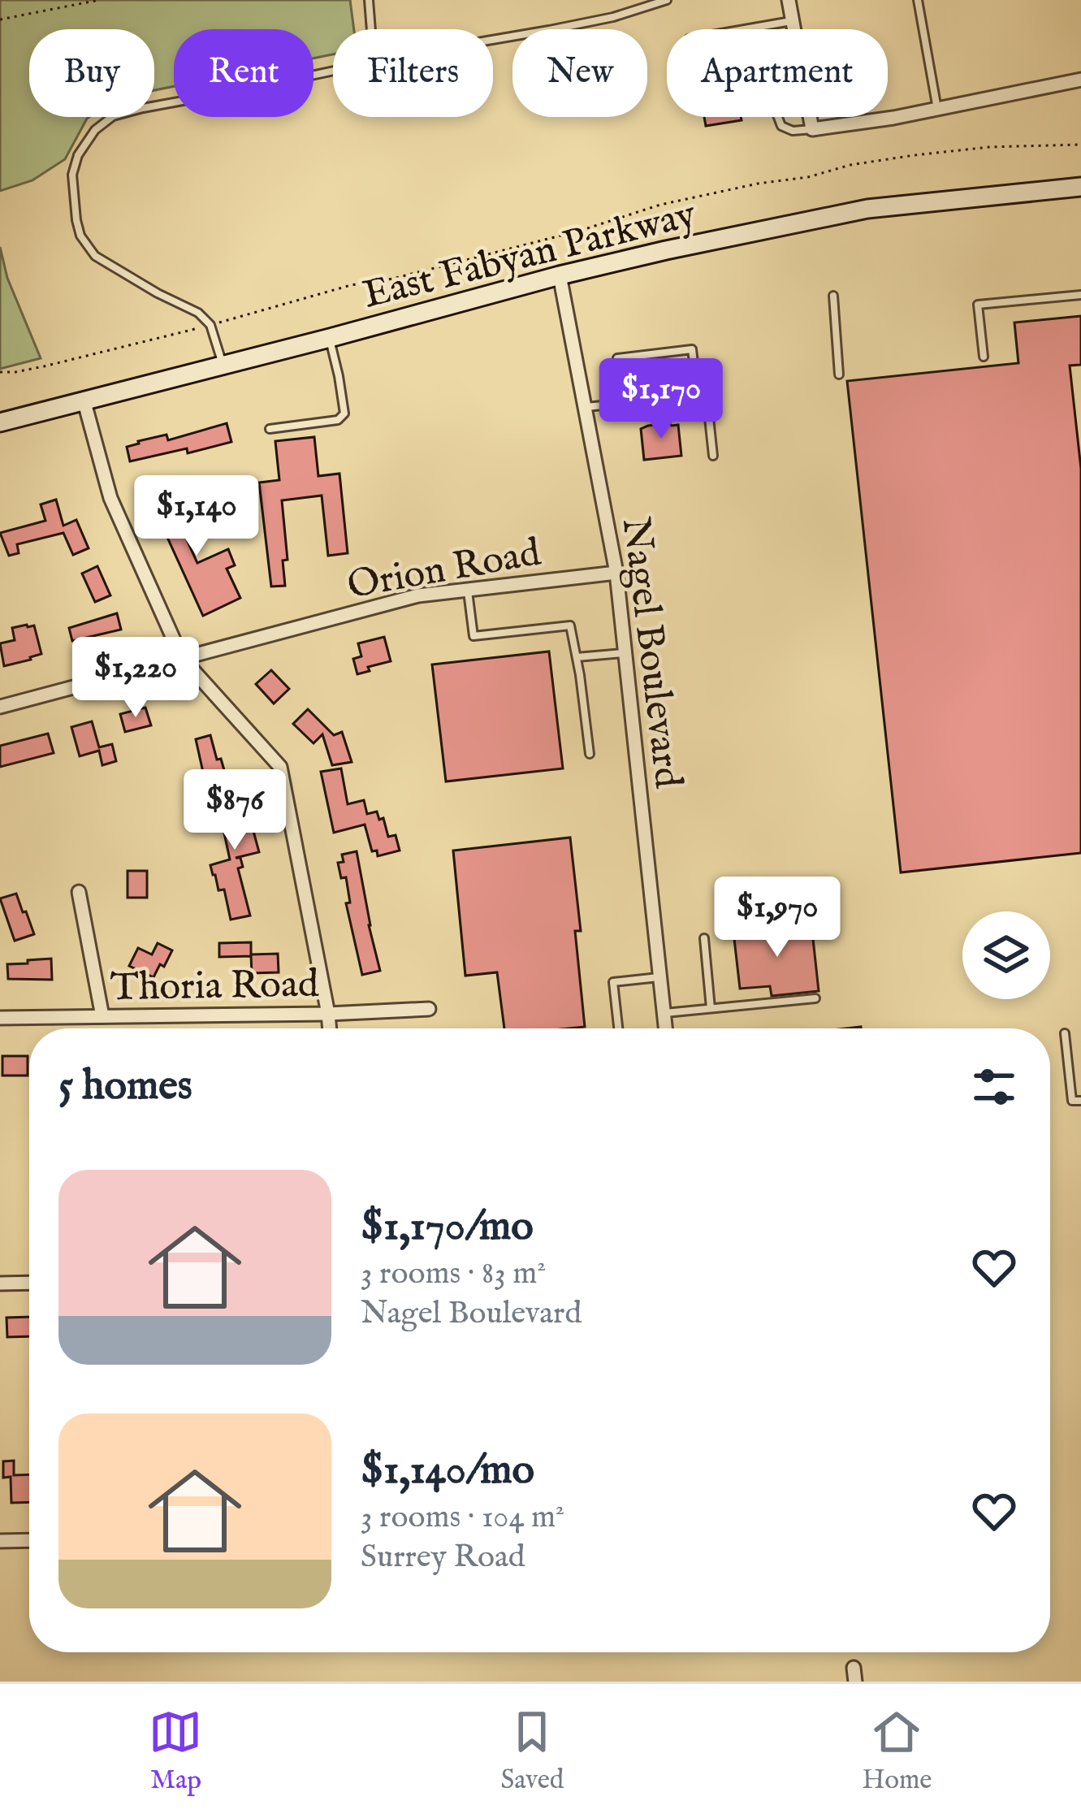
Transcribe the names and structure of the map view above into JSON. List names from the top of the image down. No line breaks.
{"streets":{"main road":["East Fabyan Parkway"],"street":["Orion Road","Nagel Boulevard","Thoria Road"]},"crossings":[["East Fabyan Parkway","Nagel Boulevard"],["Orion Road","Nagel Boulevard"]],"page":{"chip":["Buy","Rent","Filters","New","Apartment"],"price":["$1,170","$1,140","$1,220","$876","$1,970"],"heading":"5 homes","list":[{"name":"$1,170/mo","note":"3 rooms · 83 m² · Nagel Boulevard"},{"name":"$1,140/mo","note":"3 rooms · 104 m² · Surrey Road"}],"tabs":["Map","Saved","Home"]}}
